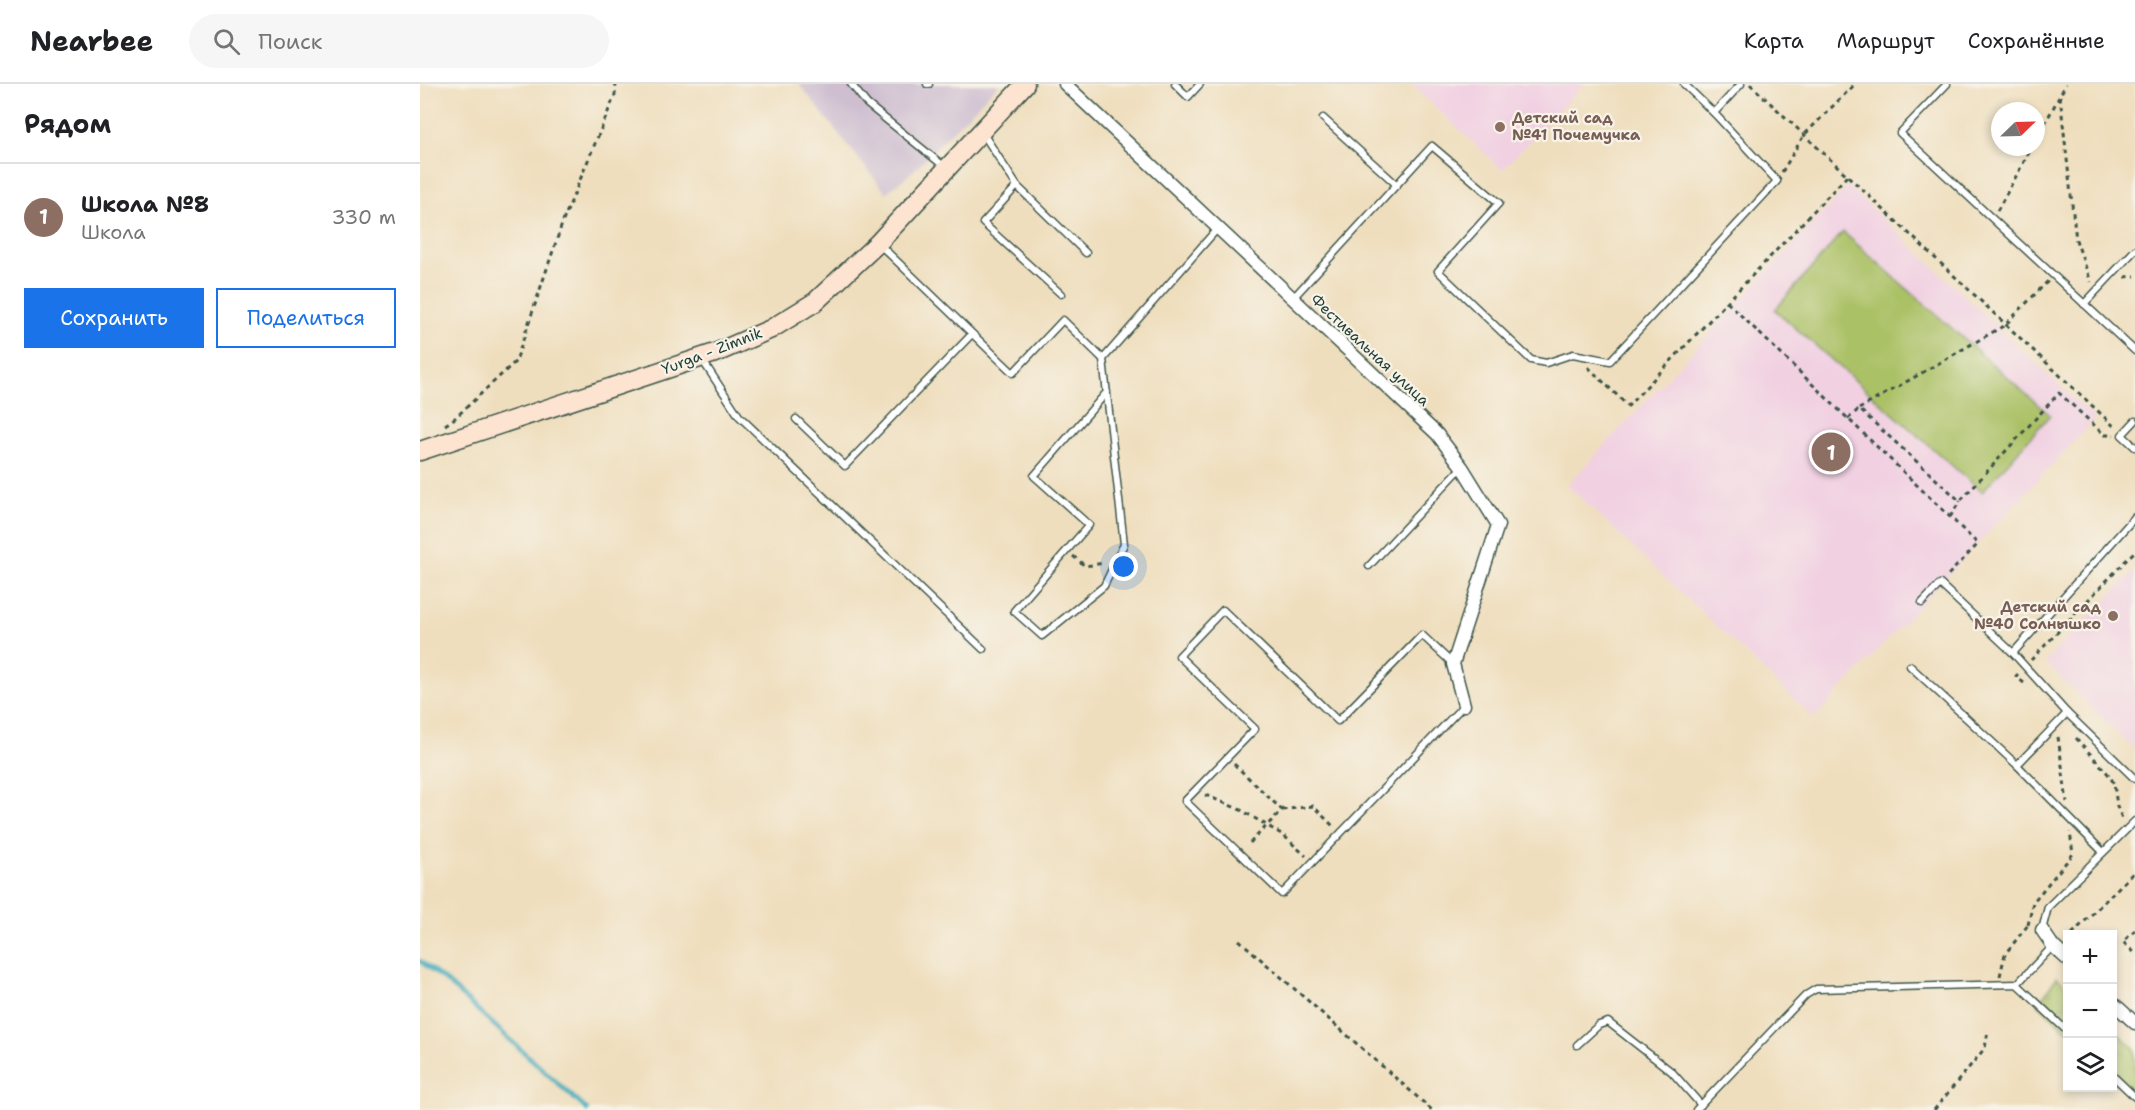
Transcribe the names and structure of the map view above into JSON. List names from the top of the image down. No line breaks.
{"streets":{"street":["Фестивальная улица","Yurga - Zimnik"]},"places":["Детский сад №41 Почемучка","Детский сад №40 Солнышко"],"north":"top right","page":{"header":"Nearbee","search":"Поиск","nav":["Карта","Маршрут","Сохранённые"],"heading":"Рядом","list":[{"mark":"1","name":"Школа №8","note":"Школа","value":"330 m"}],"buttons":["Сохранить","Поделиться"],"pins":"1","map_buttons":["+","−"]}}
